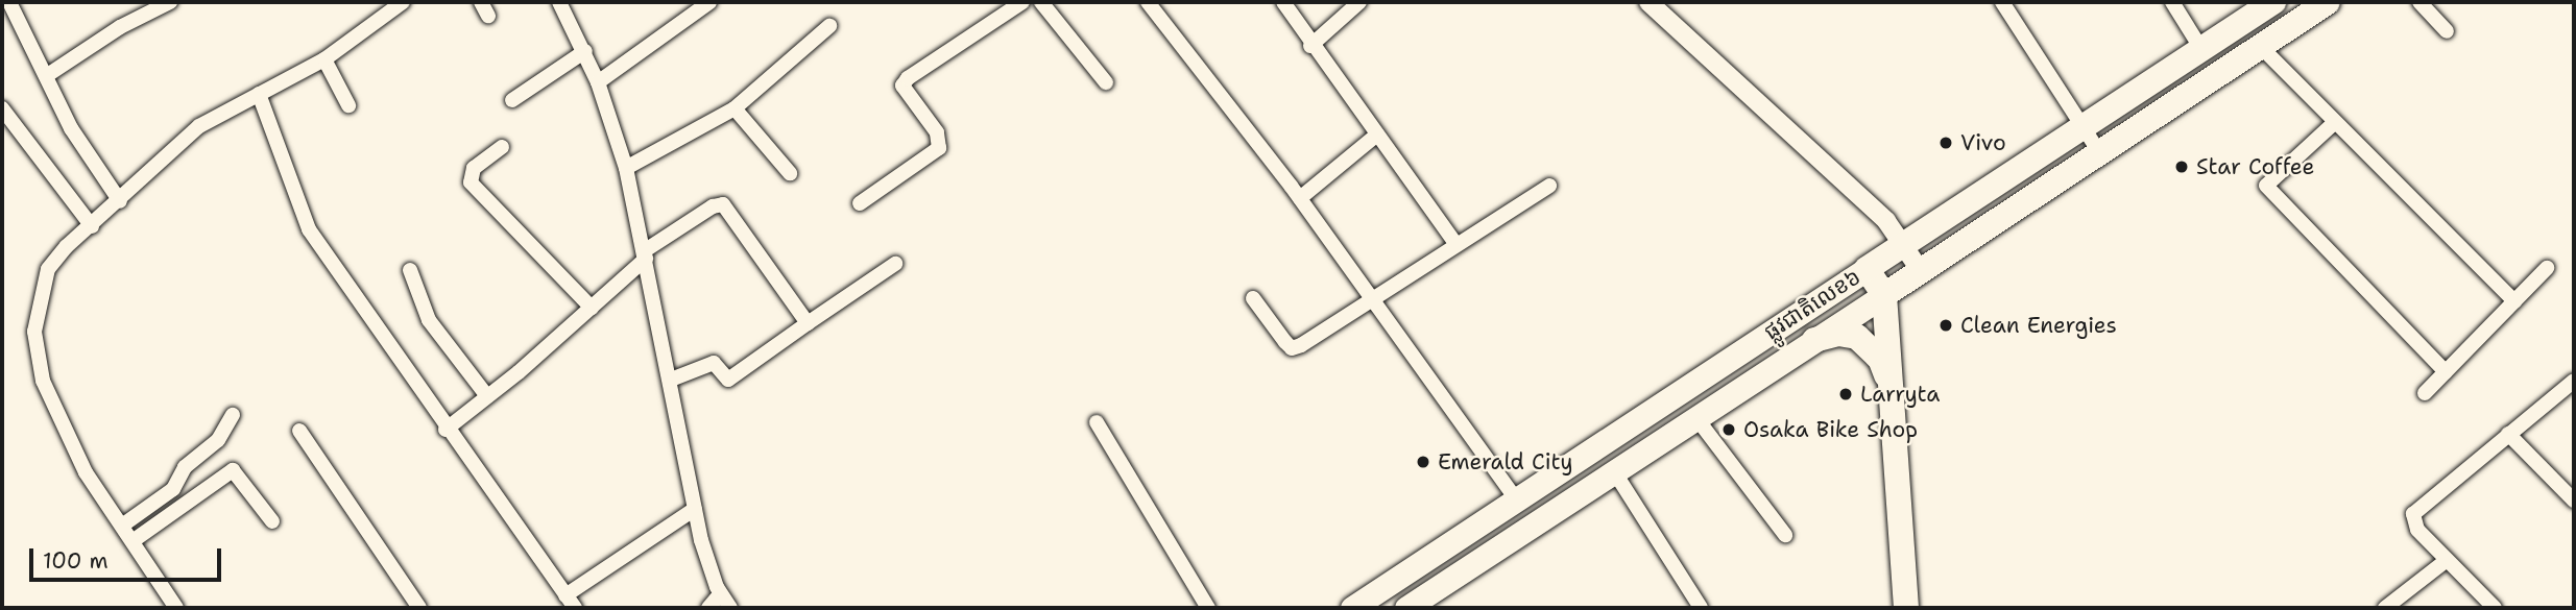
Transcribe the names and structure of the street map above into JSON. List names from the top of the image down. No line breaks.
{"streets":{"highway":["ផ្លូវជាតិលេខ៦"]},"places":["Vivo","Star Coffee","Clean Energies","Larryta","Osaka Bike Shop","Emerald City"],"scale_bar":"100 m"}
